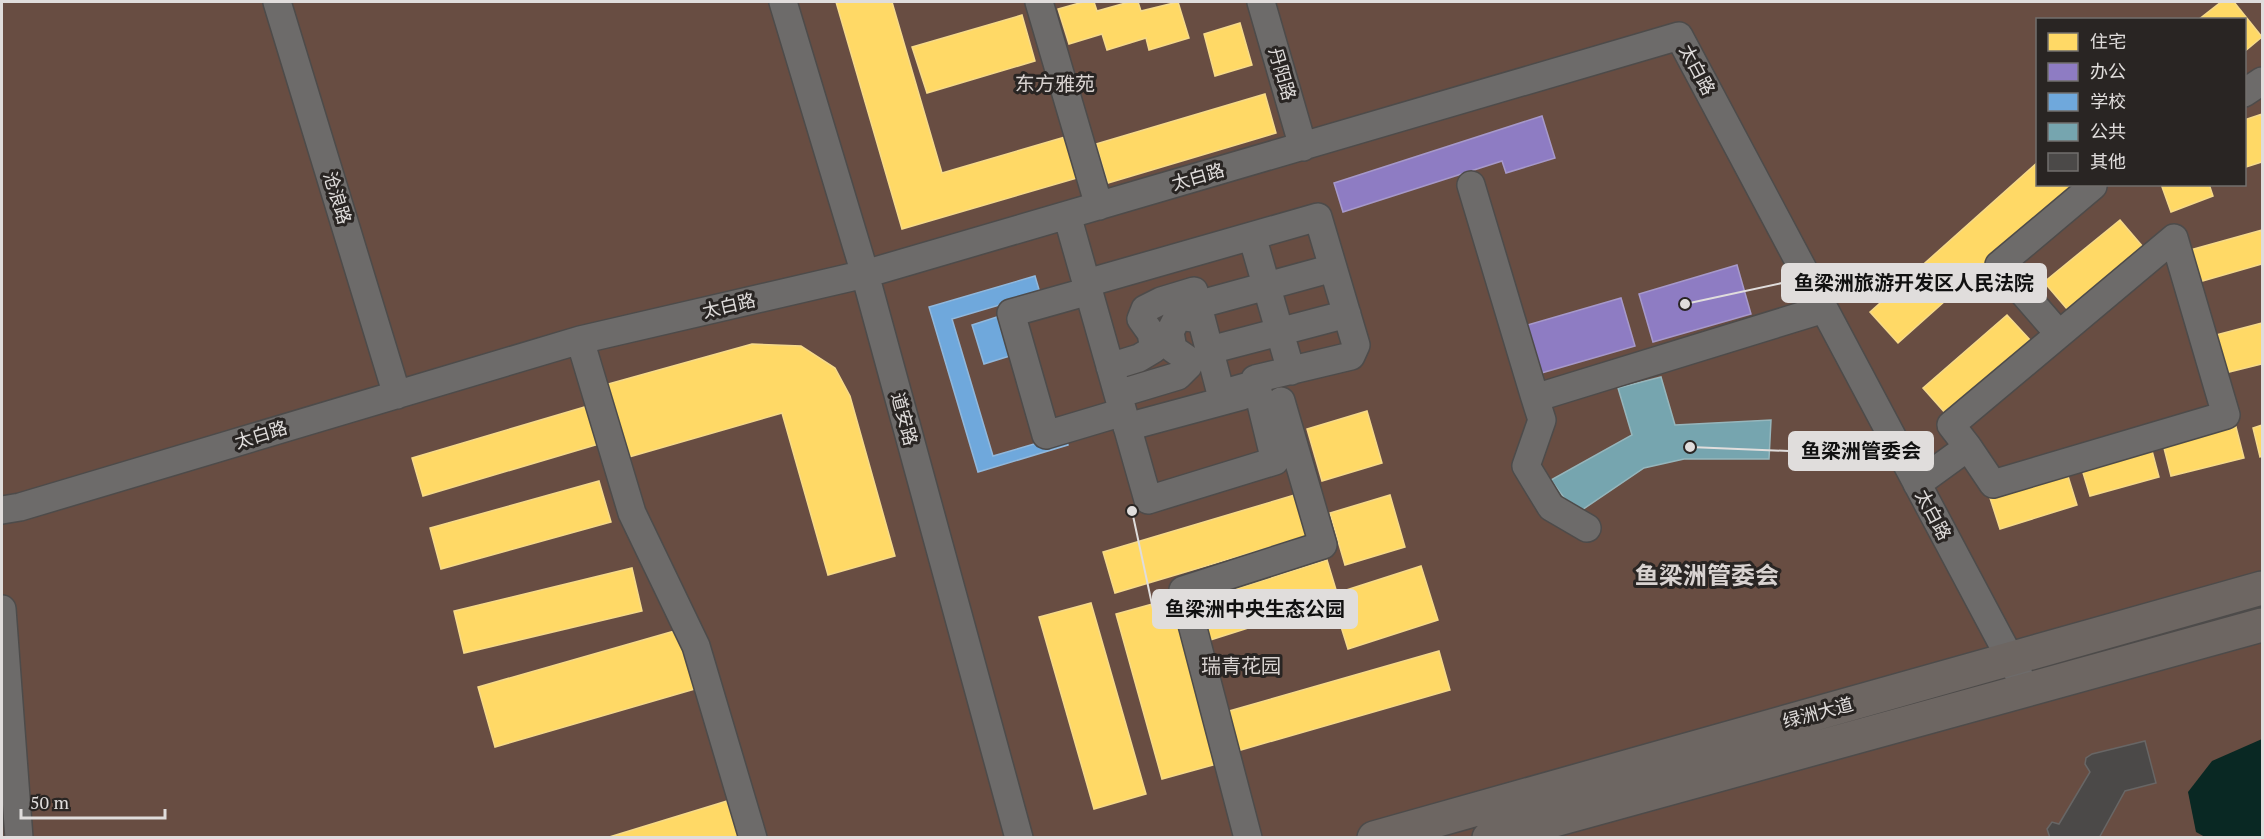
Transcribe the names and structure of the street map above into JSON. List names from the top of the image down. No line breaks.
{"streets":{"main road":["绿洲大道"],"street":["太白路","丹阳路","沧浪路","道安路"]},"crossings":[["太白路","丹阳路"],["太白路","沧浪路"],["太白路","道安路"],["太白路","绿洲大道"]],"districts":["东方雅苑","鱼梁洲管委会","瑞青花园"],"places":["鱼梁洲旅游开发区人民法院","鱼梁洲管委会","鱼梁洲中央生态公园"],"legend":["住宅","办公","学校","公共","其他"],"scale_bar":"50 m"}
